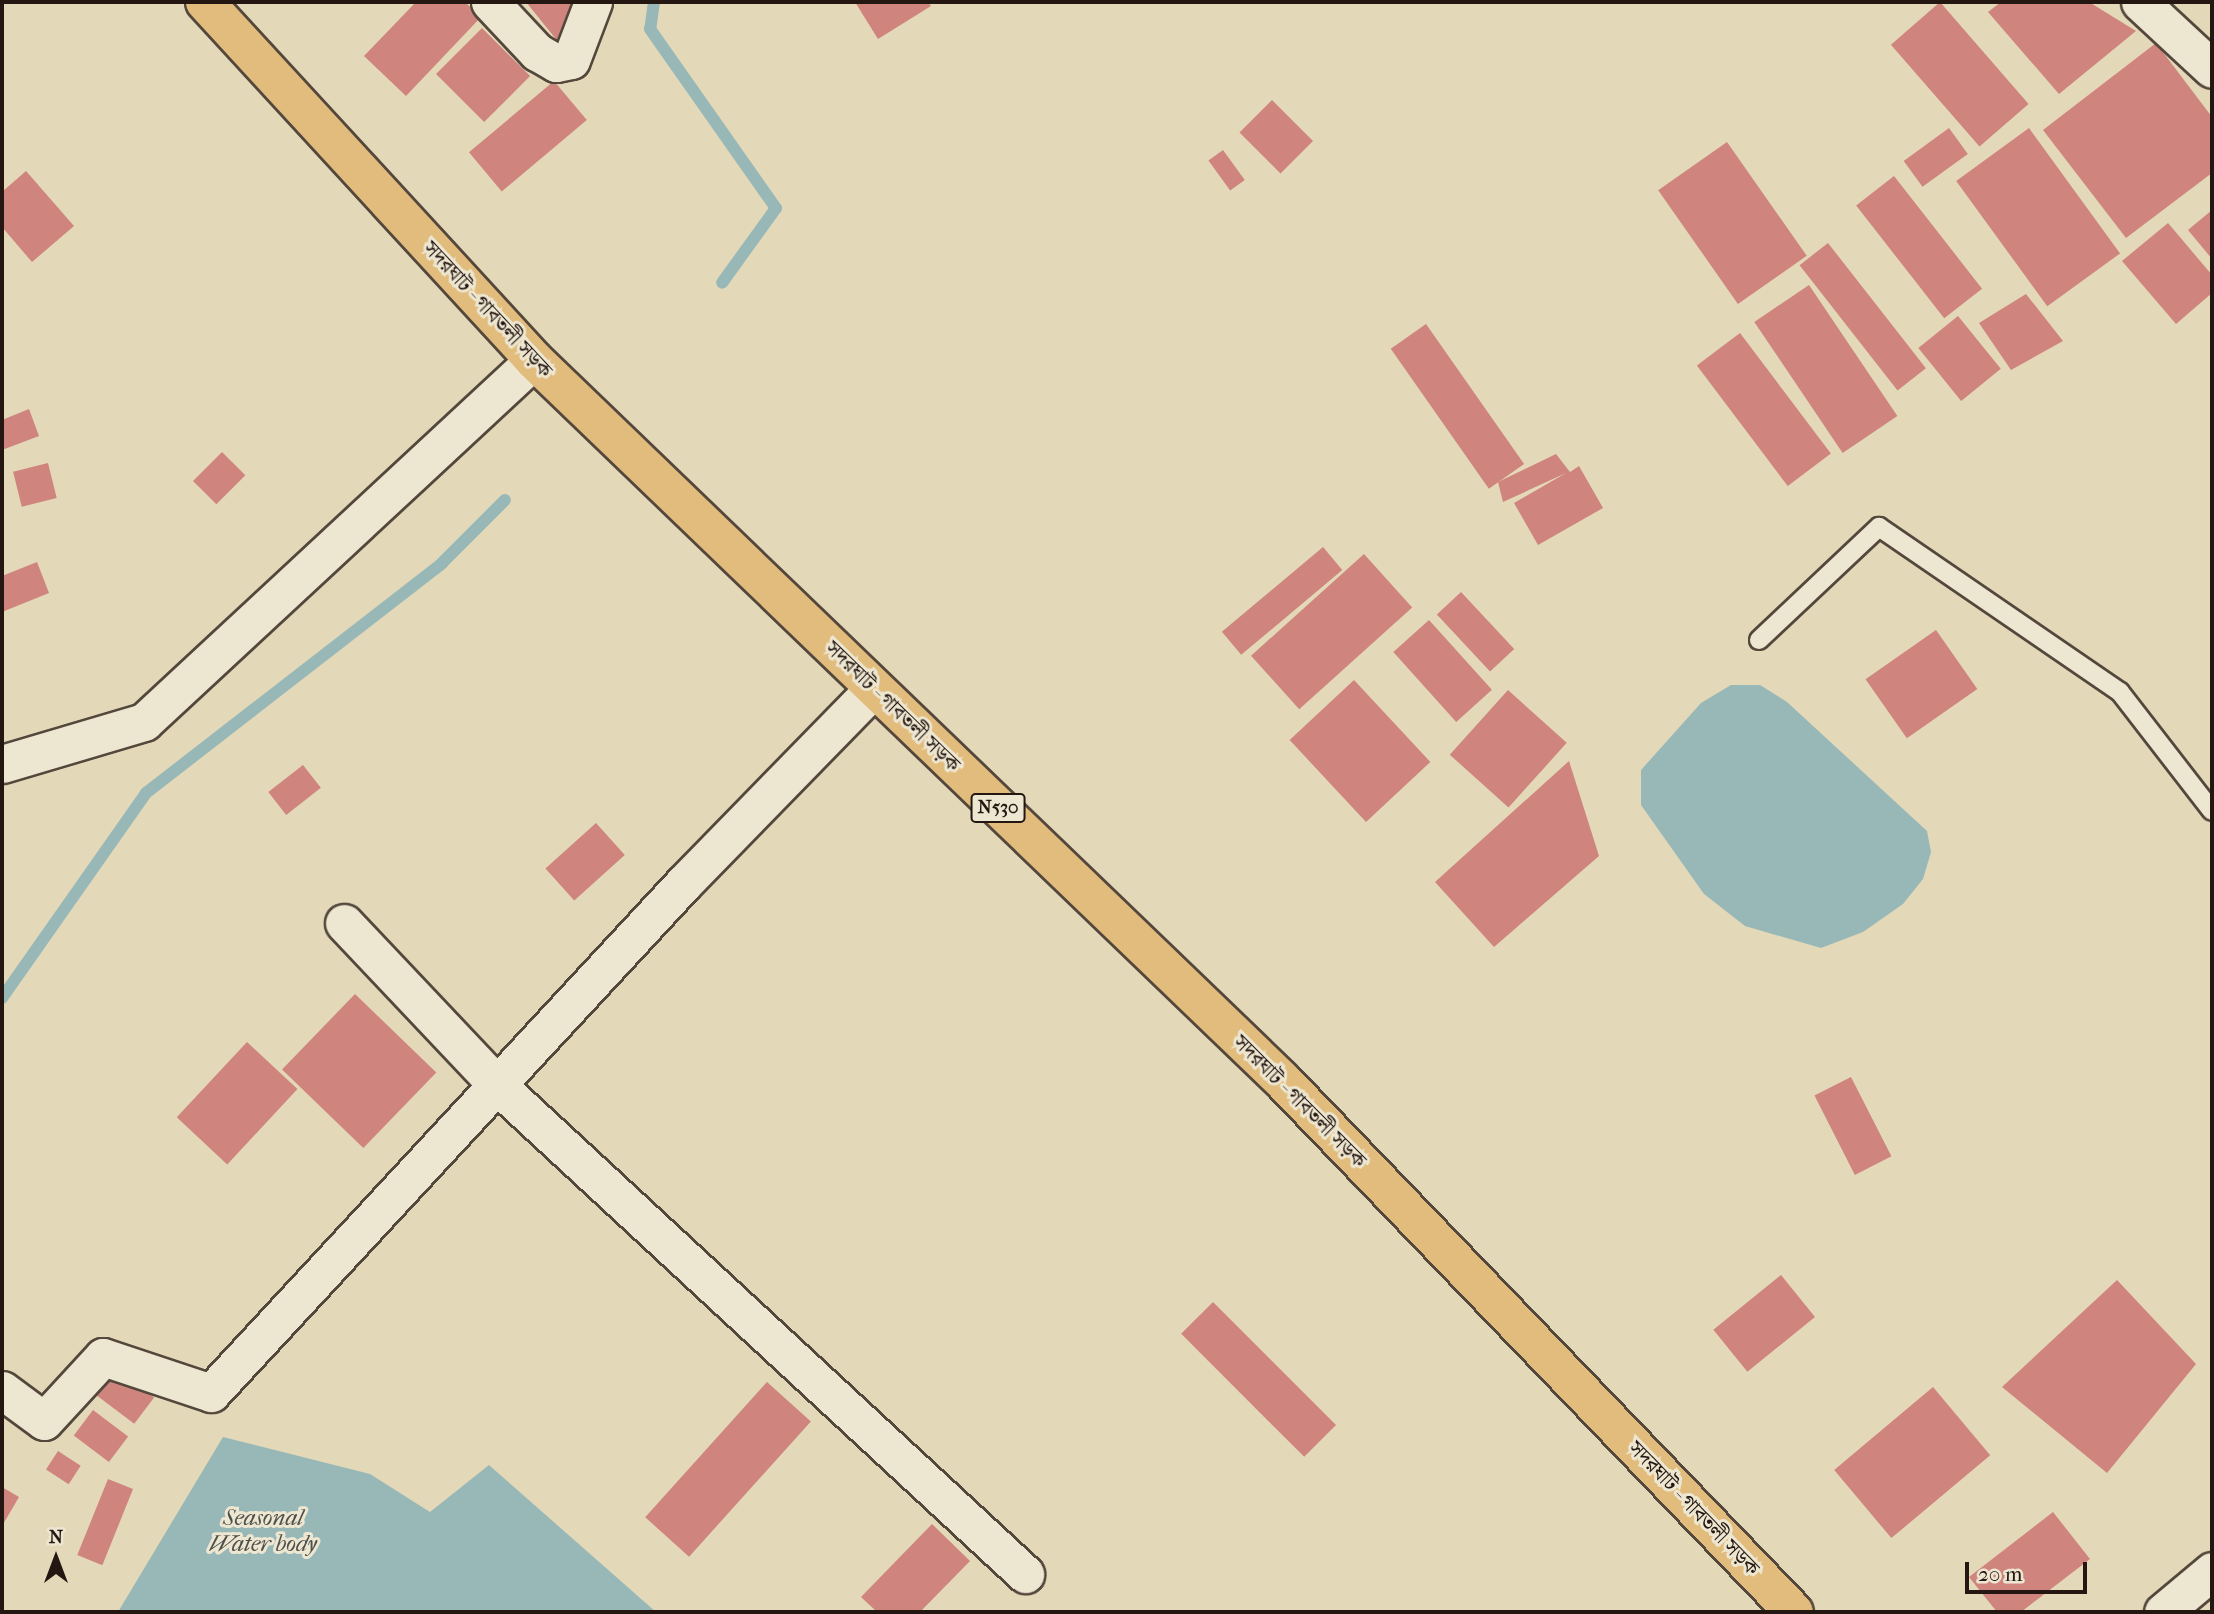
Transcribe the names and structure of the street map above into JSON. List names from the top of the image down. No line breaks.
{"streets":{"highway":["সদরঘাট - গাবতলী সড়ক","N530"]},"water":["Seasonal Water body"],"scale_bar":"20 m","north":"top"}
